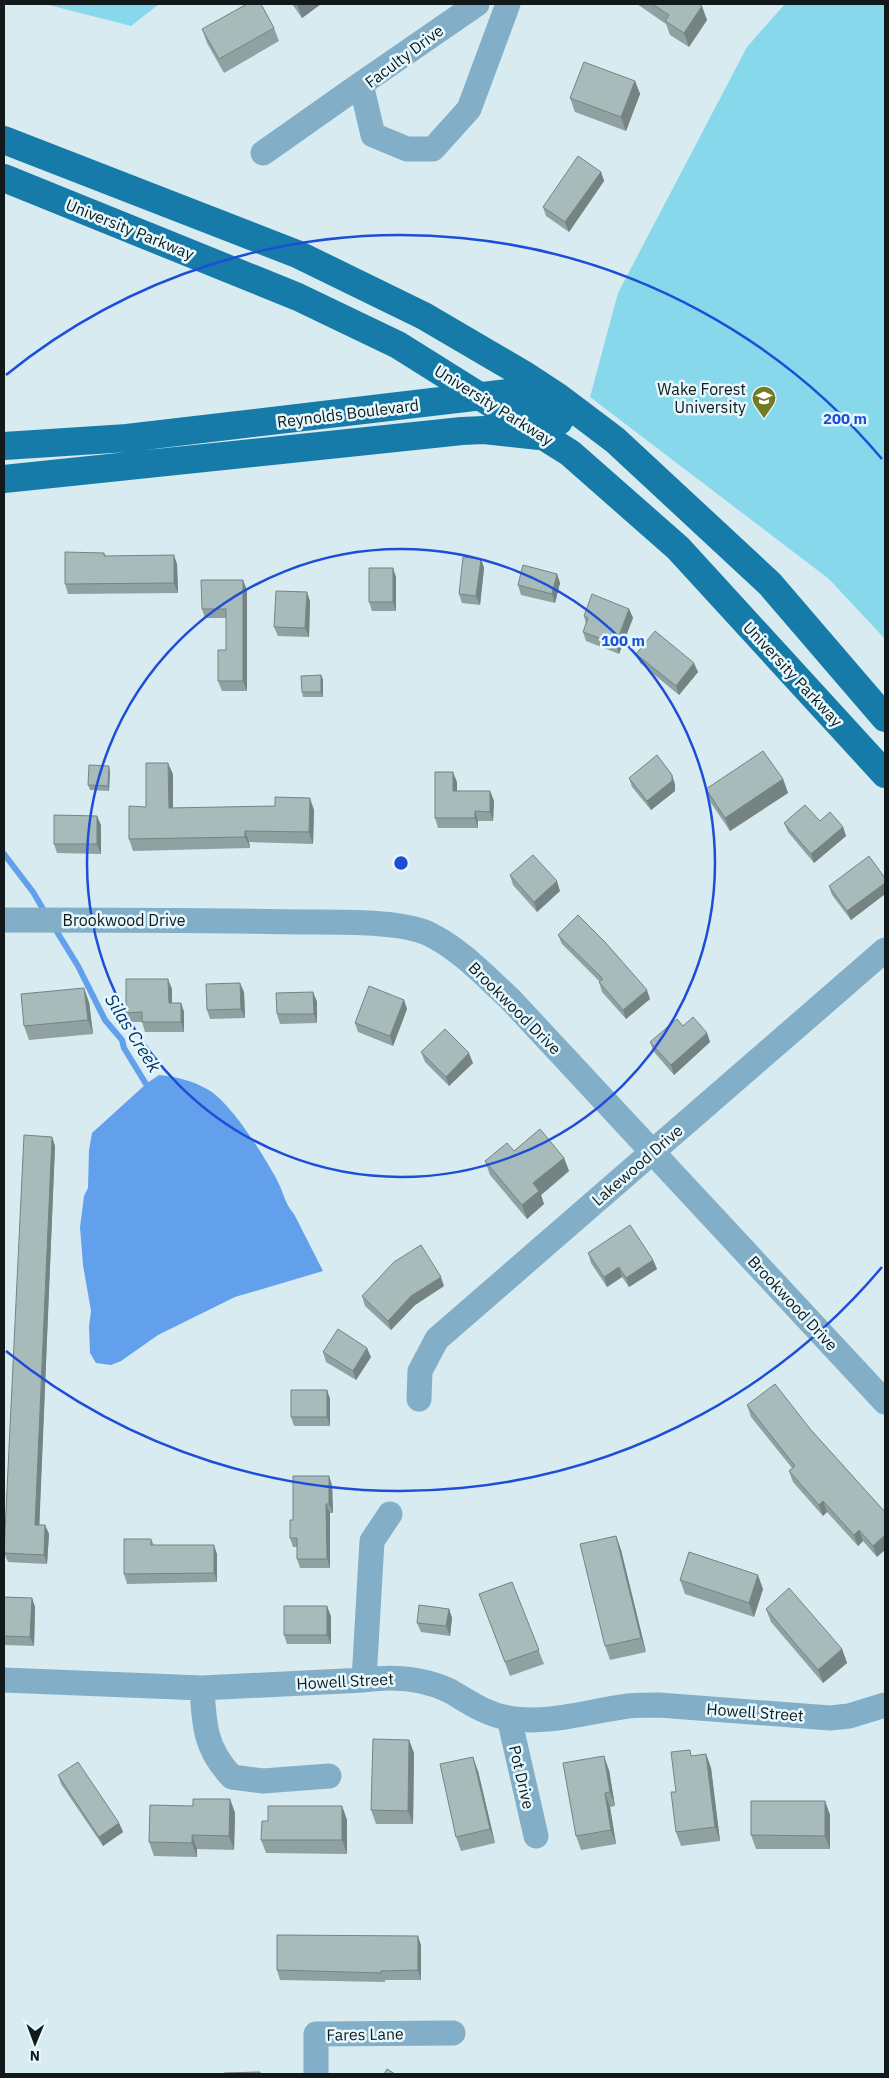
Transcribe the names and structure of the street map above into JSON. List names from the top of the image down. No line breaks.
{"streets":{"main road":["University Parkway","Reynolds Boulevard"],"street":["Faculty Drive","Brookwood Drive","Lakewood Drive","Howell Street","Pot Drive","Fares Lane"]},"crossings":[["University Parkway","Reynolds Boulevard"],["Brookwood Drive","Lakewood Drive"],["Howell Street","Pot Drive"]],"water":["Silas Creek"],"places":{"school or university":["Wake Forest University"]},"north":"bottom","rings":["200 m","100 m"]}
